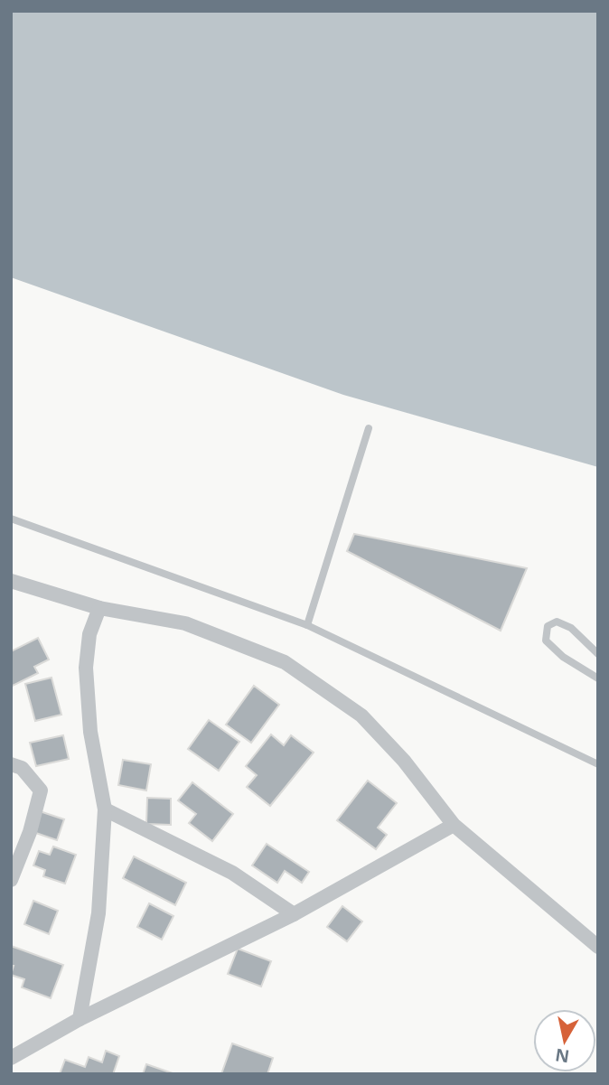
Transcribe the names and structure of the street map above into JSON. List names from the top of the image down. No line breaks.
{"north":"bottom"}
